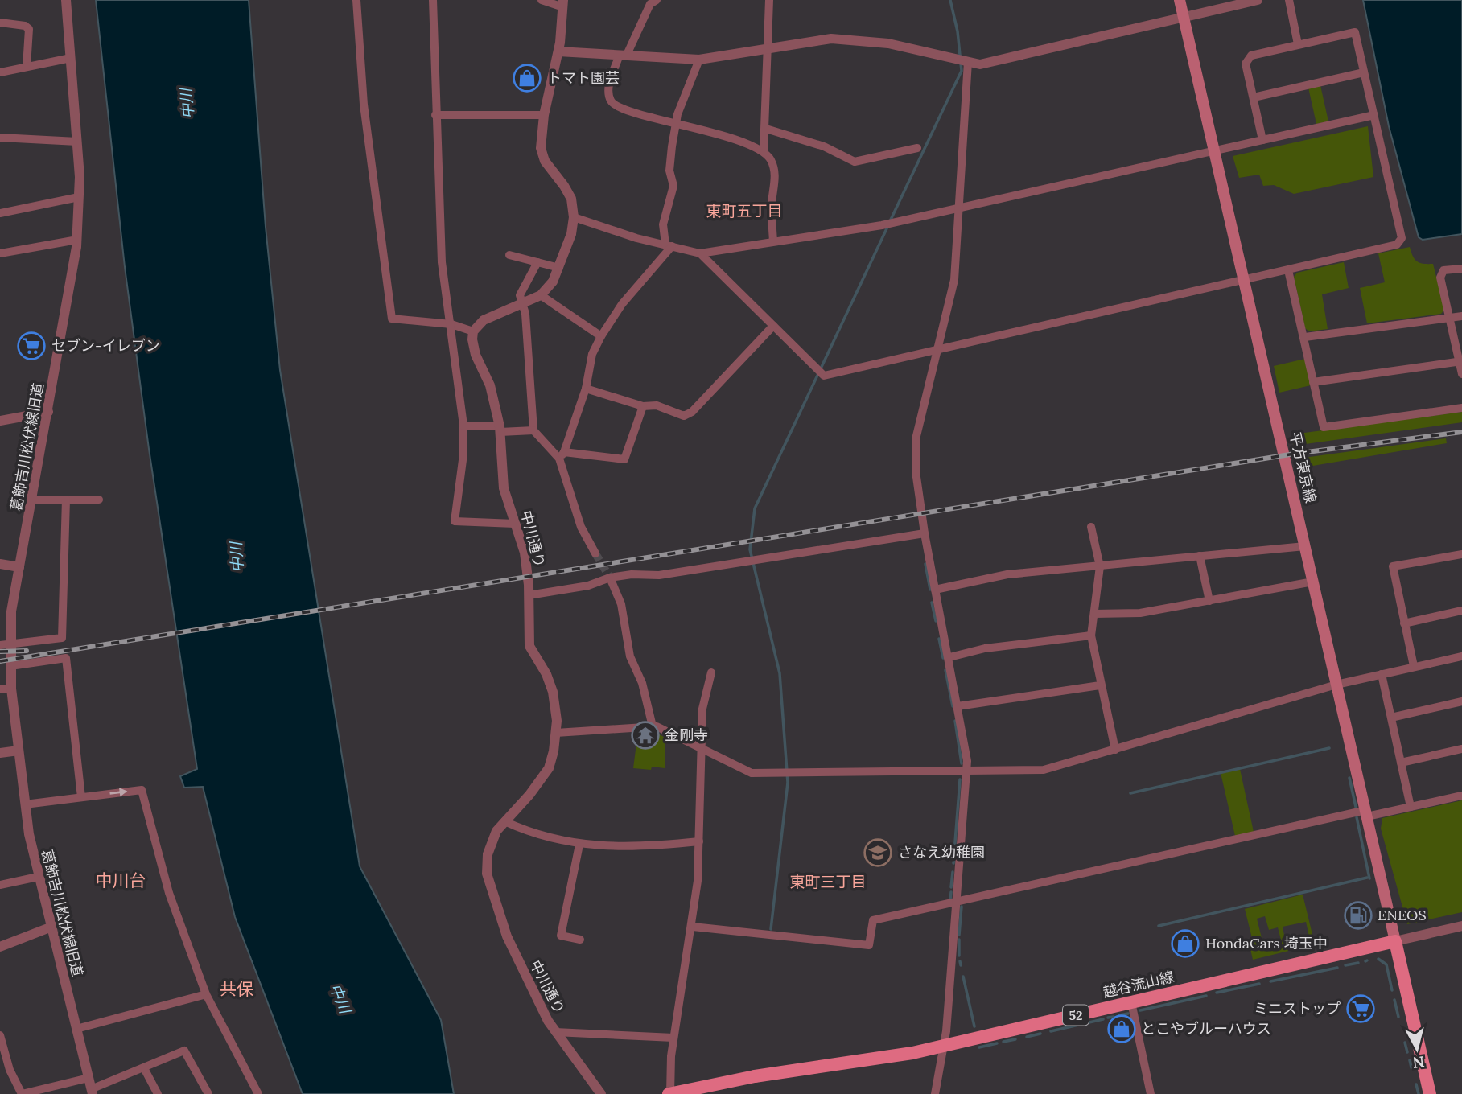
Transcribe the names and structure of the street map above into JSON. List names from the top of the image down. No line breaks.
{"streets":{"main road":["平方東京線","越谷流山線","52"],"street":["葛飾吉川松伏線旧道","中川通り"]},"crossings":[["平方東京線","越谷流山線"]],"districts":["東町五丁目","中川台","東町三丁目","共保"],"water":["中川"],"places":{"shop":["トマト園芸","HondaCars 埼玉中","とこやブルーハウス"],"supermarket":["セブン-イレブン","ミニストップ"],"temple":["金剛寺"],"school or university":["さなえ幼稚園"],"fuel station":["ENEOS"]},"north":"bottom"}
